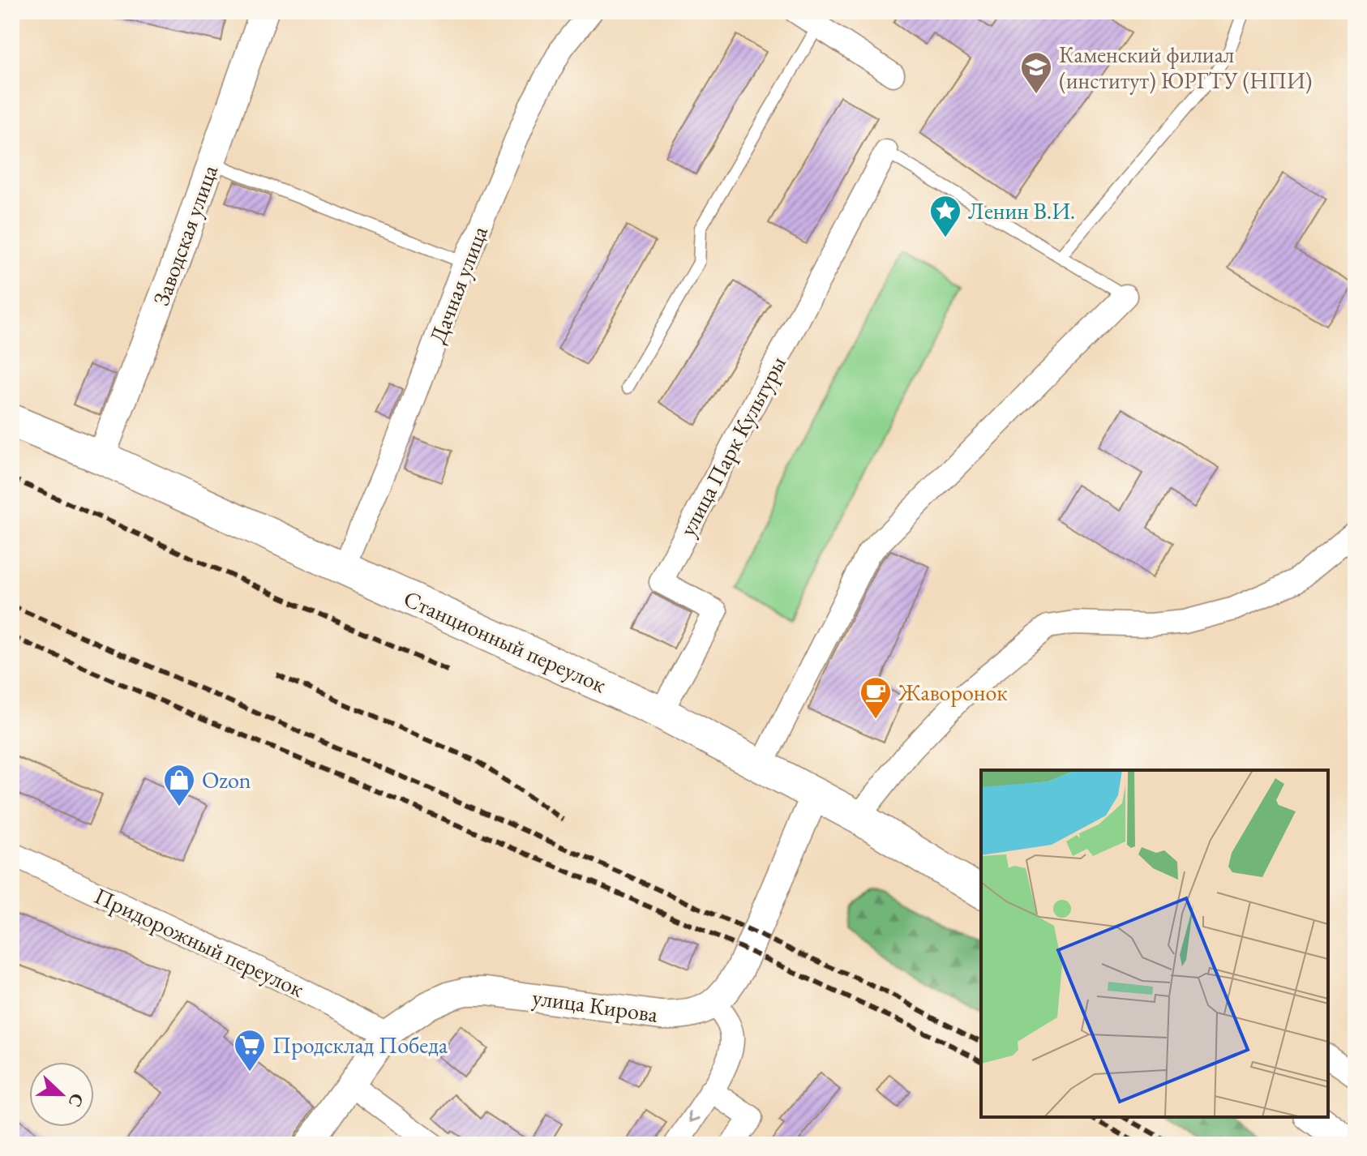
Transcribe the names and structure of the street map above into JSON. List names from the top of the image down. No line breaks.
{"streets":{"main road":["Станционный переулок"],"street":["Заводская улица","Дачная улица","улица Парк Культуры","Придорожный переулок","улица Кирова"]},"crossings":[["Заводская улица","Станционный переулок"],["Дачная улица","Станционный переулок"],["улица Парк Культуры","Станционный переулок"],["Станционный переулок","улица Кирова"],["Придорожный переулок","улица Кирова"]],"places":{"school or university":["Каменский филиал (институт) ЮРГТУ (НПИ)"],"place":["Ленин В.И."],"cafe":["Жаворонок"],"shop":["Ozon"],"supermarket":["Продсклад Победа"]},"north":"right"}
